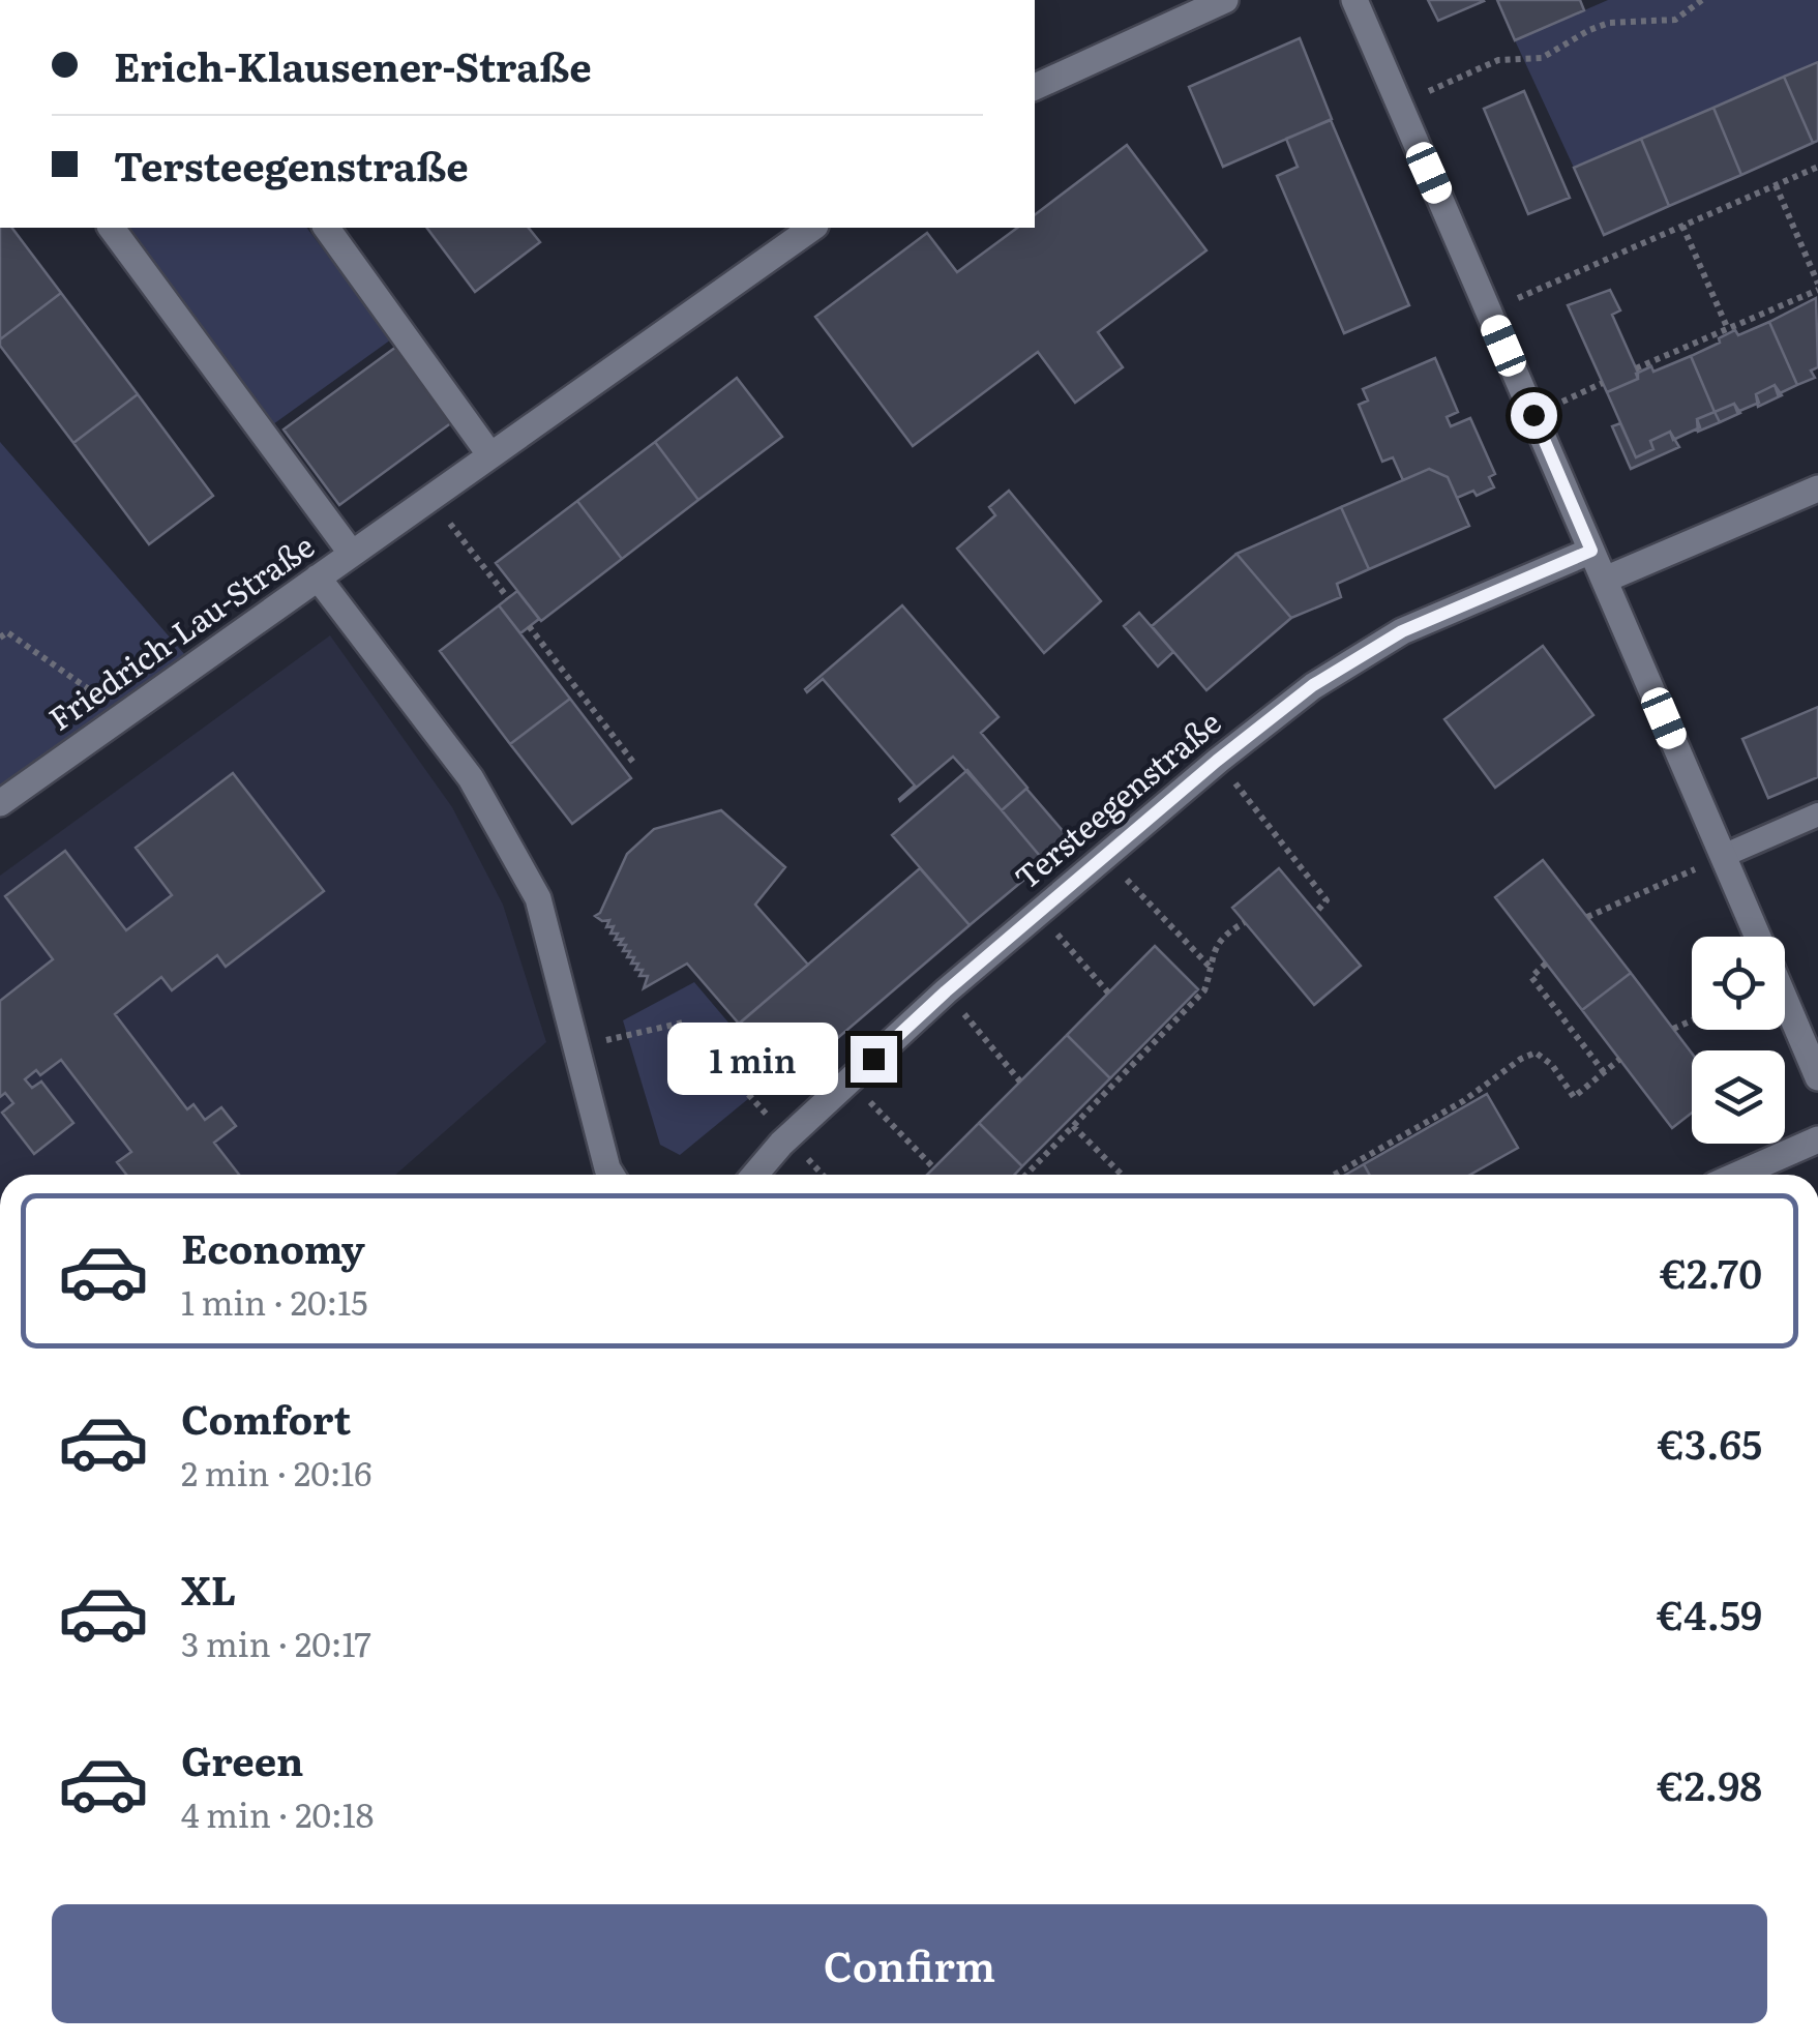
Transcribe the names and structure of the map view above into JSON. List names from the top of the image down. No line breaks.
{"streets":{"street":["Friedrich-Lau-Straße","Tersteegenstraße"]},"page":{"banner":["Erich-Klausener-Straße","Tersteegenstraße"],"bubble":"1 min","list":[{"name":"Economy","note":"1 min · 20:15","value":"€2.70"},{"name":"Comfort","note":"2 min · 20:16","value":"€3.65"},{"name":"XL","note":"3 min · 20:17","value":"€4.59"},{"name":"Green","note":"4 min · 20:18","value":"€2.98"}],"buttons":"Confirm"}}
